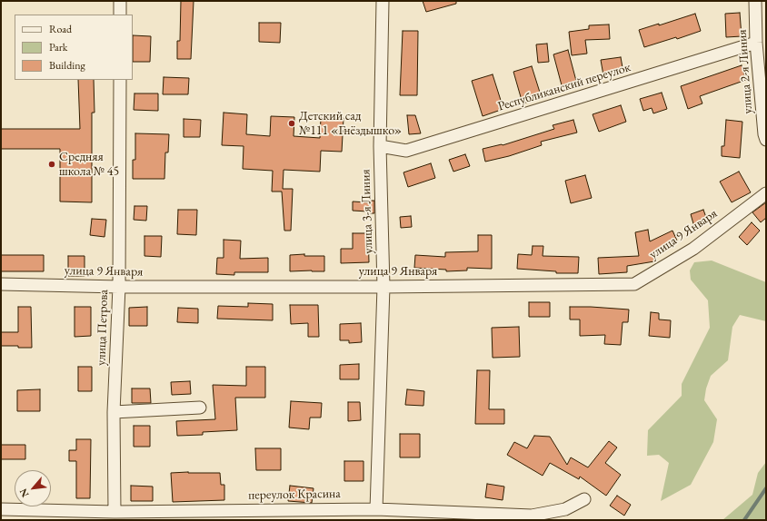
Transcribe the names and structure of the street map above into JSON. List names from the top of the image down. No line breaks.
{"streets":{"street":["улица 2-я Линия","Республиканский переулок","улица 3-я Линия","улица 9 Января","улица Петрова","переулок Красина"]},"crossings":[["улица 2-я Линия","Республиканский переулок"],["Республиканский переулок","улица 3-я Линия"],["улица 3-я Линия","улица 9 Января"],["улица 3-я Линия","переулок Красина"],["улица 9 Января","улица Петрова"],["улица Петрова","переулок Красина"]],"places":["Детский сад №111 «Гнёздышко»","Средняя школа № 45"],"legend":["Road","Park","Building"],"north":"bottom left"}
